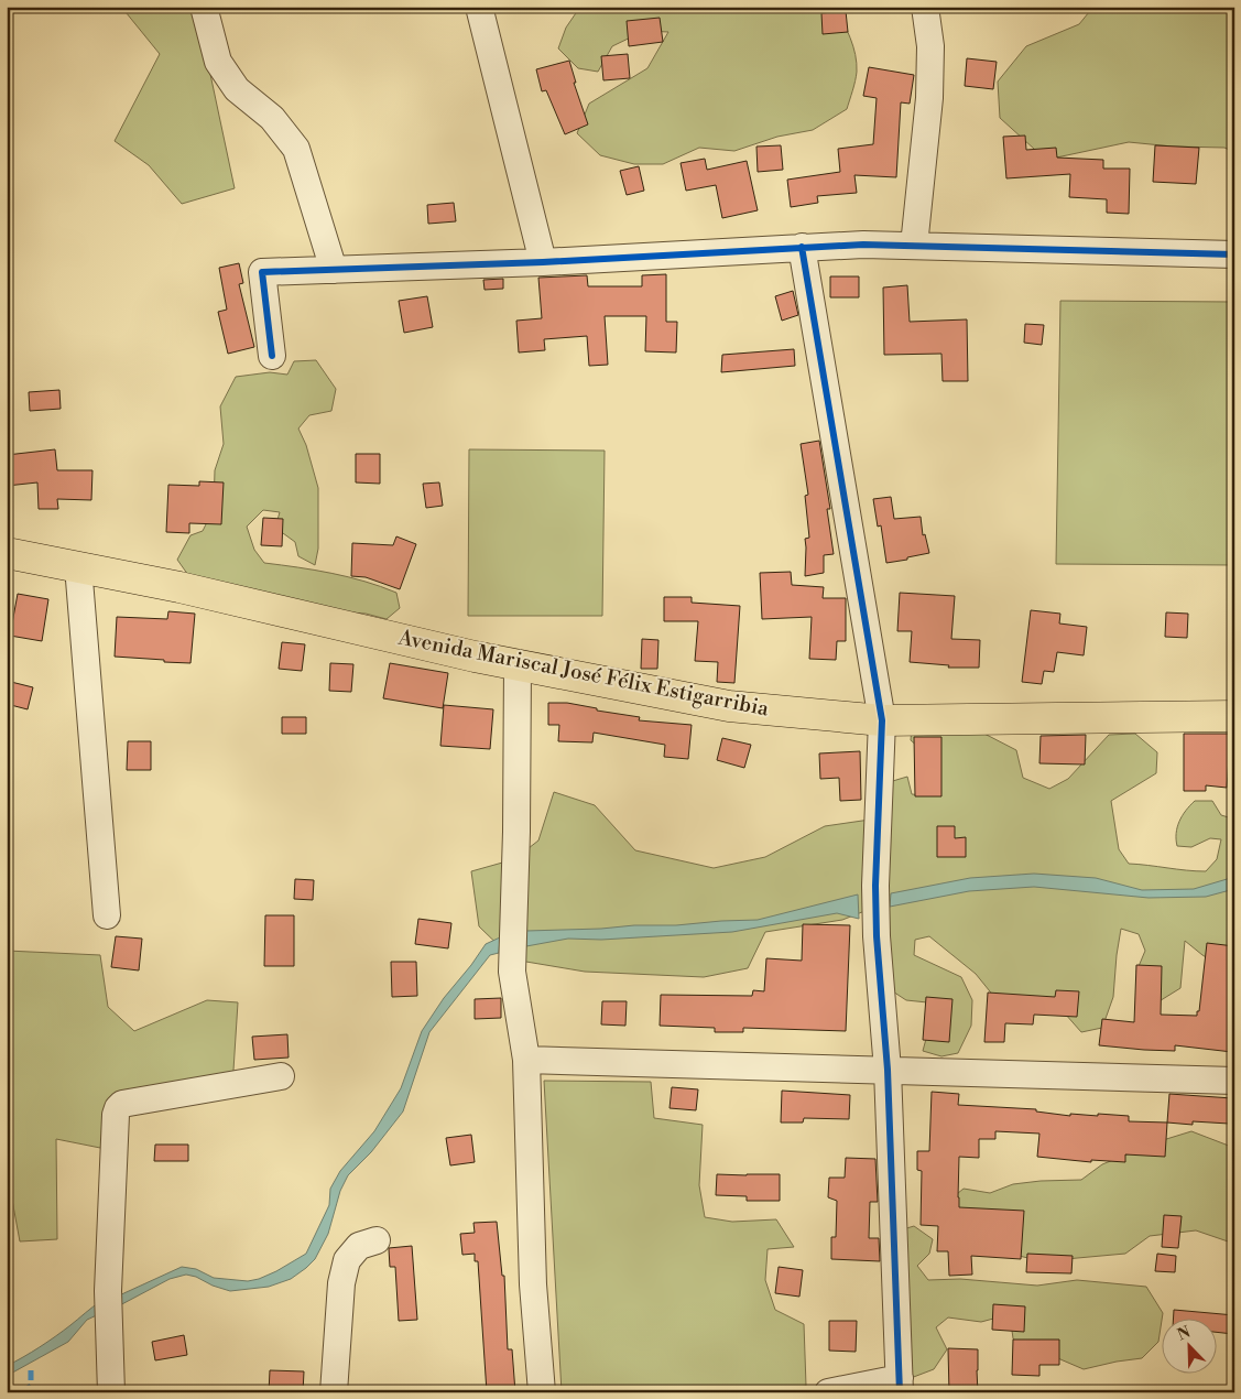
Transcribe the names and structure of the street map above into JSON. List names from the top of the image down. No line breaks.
{"streets":{"main road":["Avenida Mariscal José Félix Estigarribia"]},"north":"top left"}
